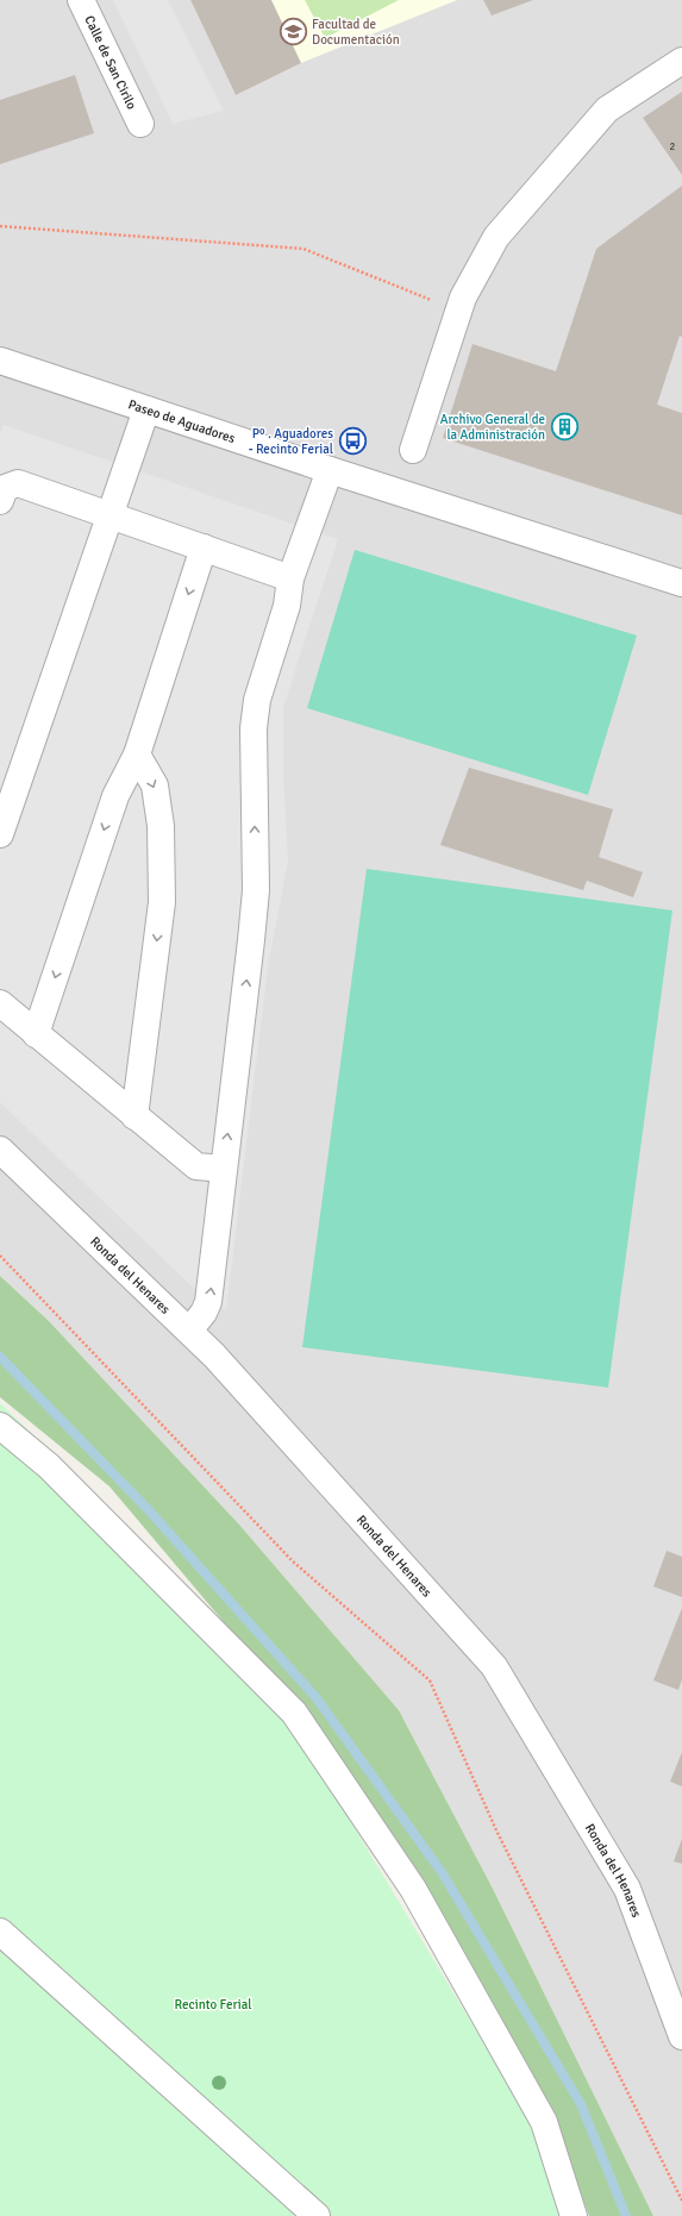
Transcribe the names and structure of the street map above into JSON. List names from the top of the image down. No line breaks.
{"streets":{"street":["Calle de San Cirilo","Paseo de Aguadores","Ronda del Henares"]},"parks":["Recinto Ferial"],"places":{"school or university":["Facultad de Documentación"],"building":["Archivo General de la Administración"],"bus stop":["Pº . Aguadores - Recinto Ferial"]},"house_numbers":["2"]}
